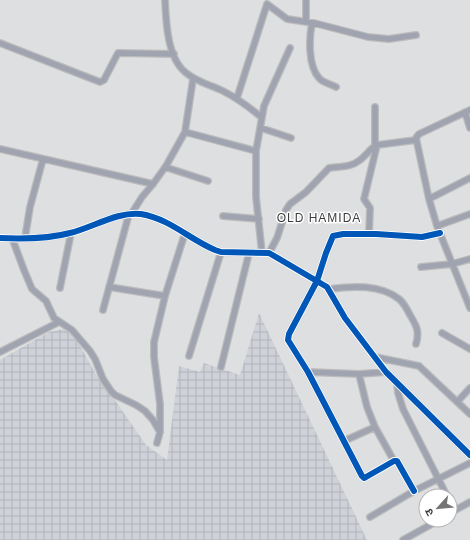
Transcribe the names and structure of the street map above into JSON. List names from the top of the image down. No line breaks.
{"districts":["OLD HAMIDA"],"north":"bottom left"}
